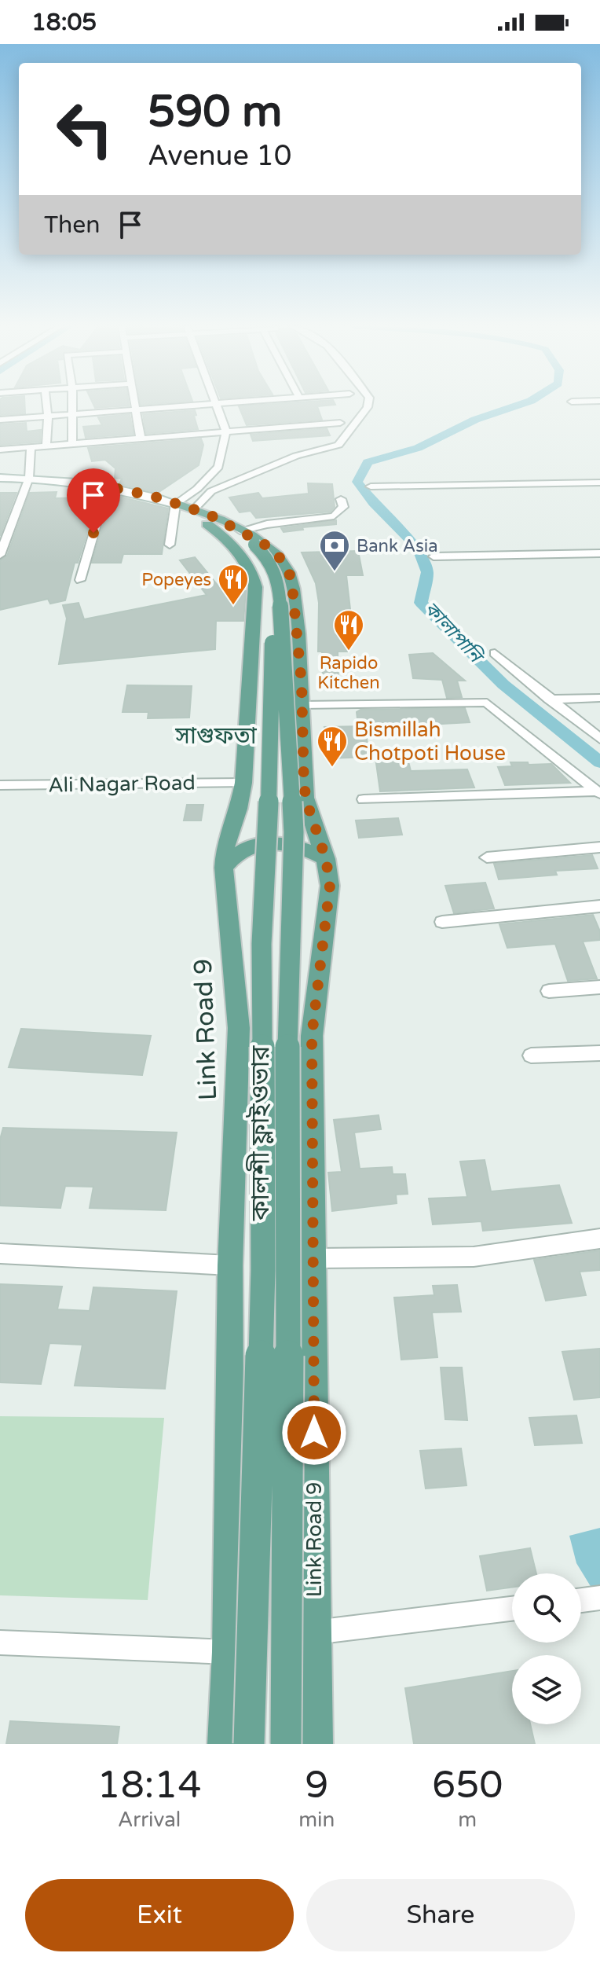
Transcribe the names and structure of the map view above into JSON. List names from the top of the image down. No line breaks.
{"streets":{"main road":["Link Road 9","কালশী ফ্লাইওভার"],"street":["Ali Nagar Road"]},"crossings":[["Ali Nagar Road","Link Road 9"],["Link Road 9","কালশী ফ্লাইওভার"]],"districts":["সাগুফতা"],"water":["কালাপানি"],"places":{"bank":["Bank Asia"],"restaurant":["Popeyes","Rapido Kitchen","Bismillah Chotpoti House"]},"page":{"status":"18:05","turn":["590 m","Avenue 10"],"then":"Then","eta":["18:14","Arrival","9","min","650","m"],"buttons":["Exit","Share"]}}
